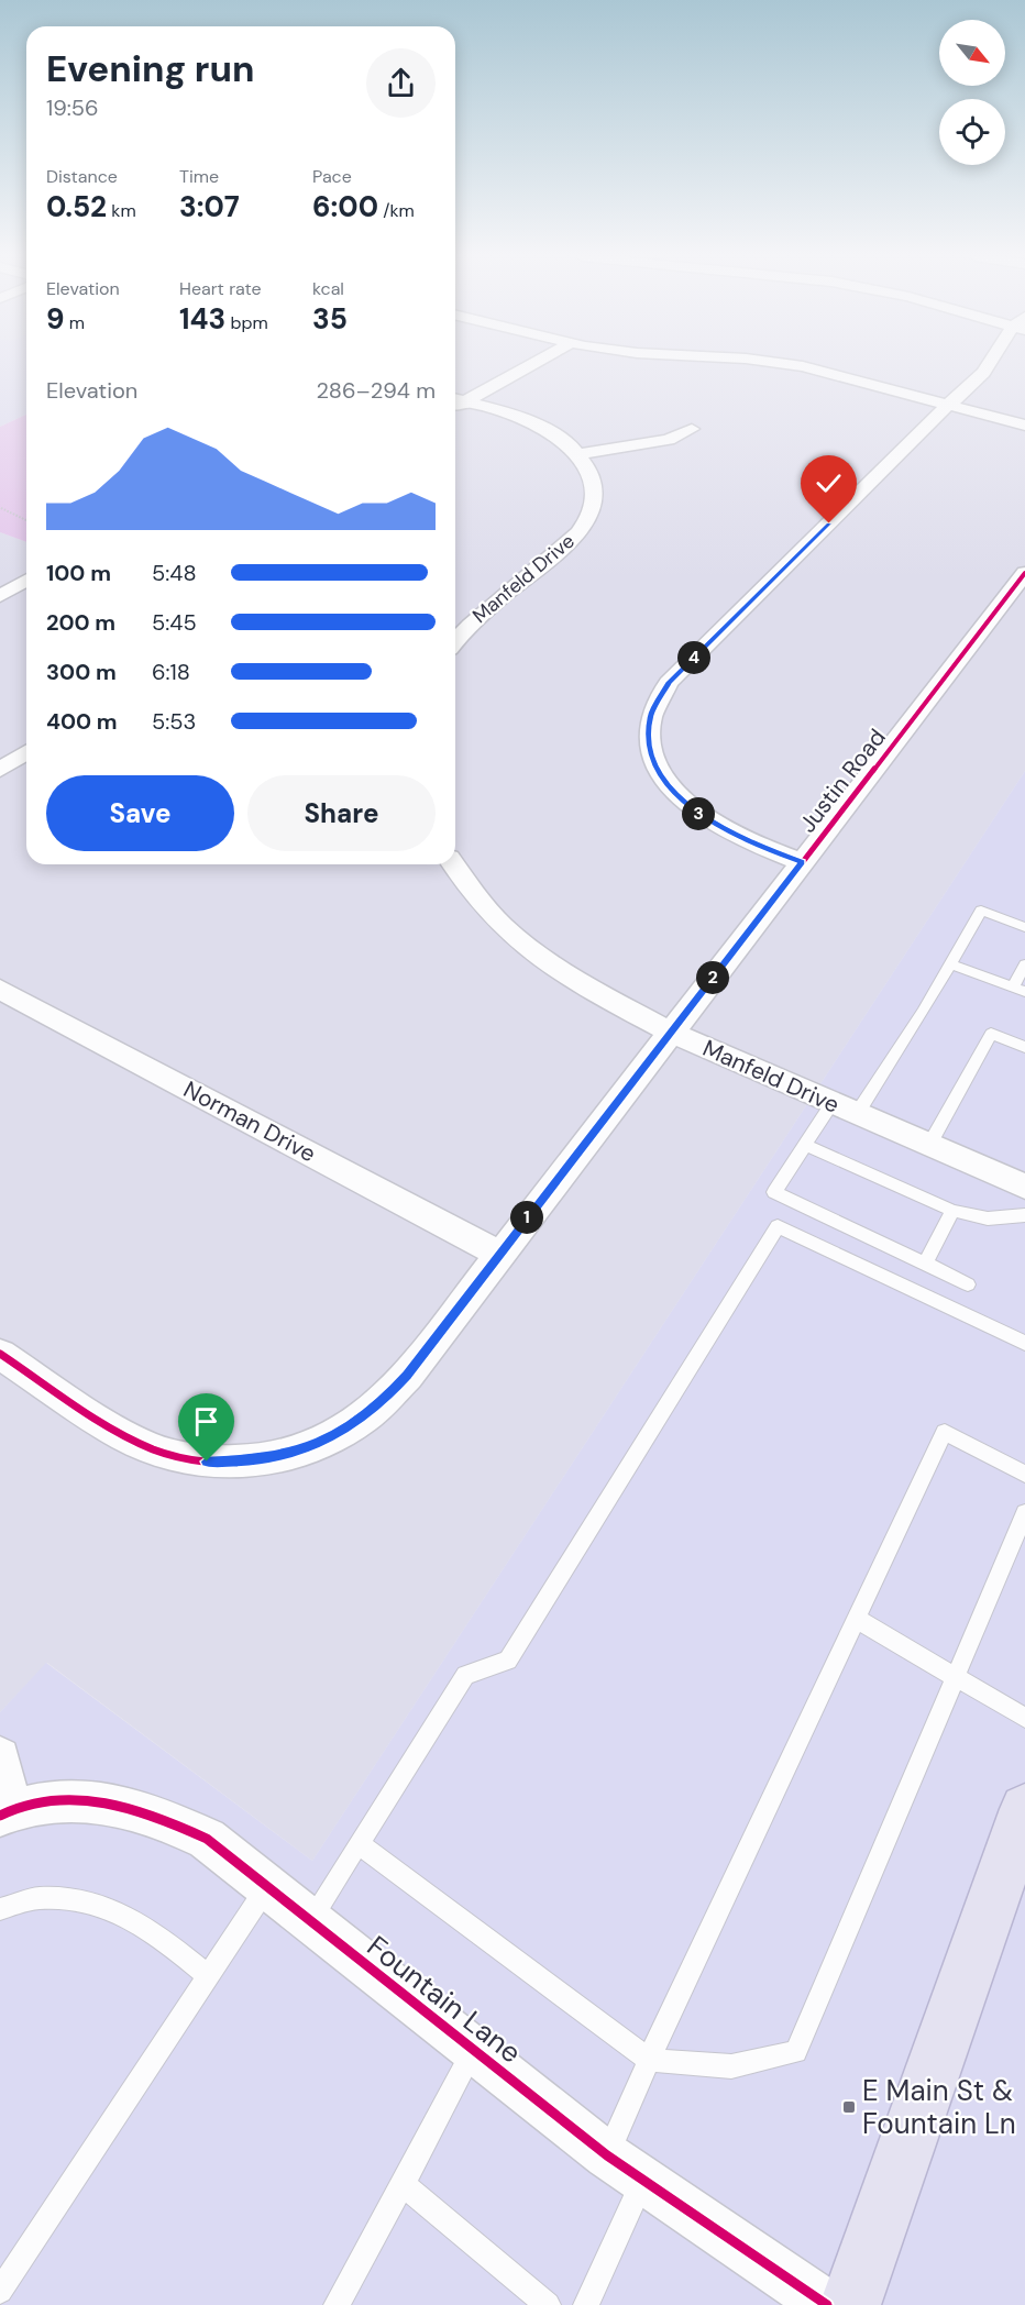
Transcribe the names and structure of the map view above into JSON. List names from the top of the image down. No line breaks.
{"streets":{"street":["Manfeld Drive","Justin Road","Norman Drive","Fountain Lane"]},"crossings":[["Manfeld Drive","Justin Road"],["Justin Road","Norman Drive"]],"places":{"transit":["E Main St & Fountain Ln"]},"north":"bottom right","page":{"heading":["Evening run","19:56"],"stats":[["Distance","0.52 km"],["Time","3:07"],["Pace","6:00 /km"],["Elevation","9 m"],["Heart rate","143 bpm"],["kcal","35"]],"chart":["Elevation","286–294 m"],"list":[{"name":"100 m","note":"5:48"},{"name":"200 m","note":"5:45"},{"name":"300 m","note":"6:18"},{"name":"400 m","note":"5:53"}],"pins":["4","3","2","1"],"buttons":["Save","Share"]}}
